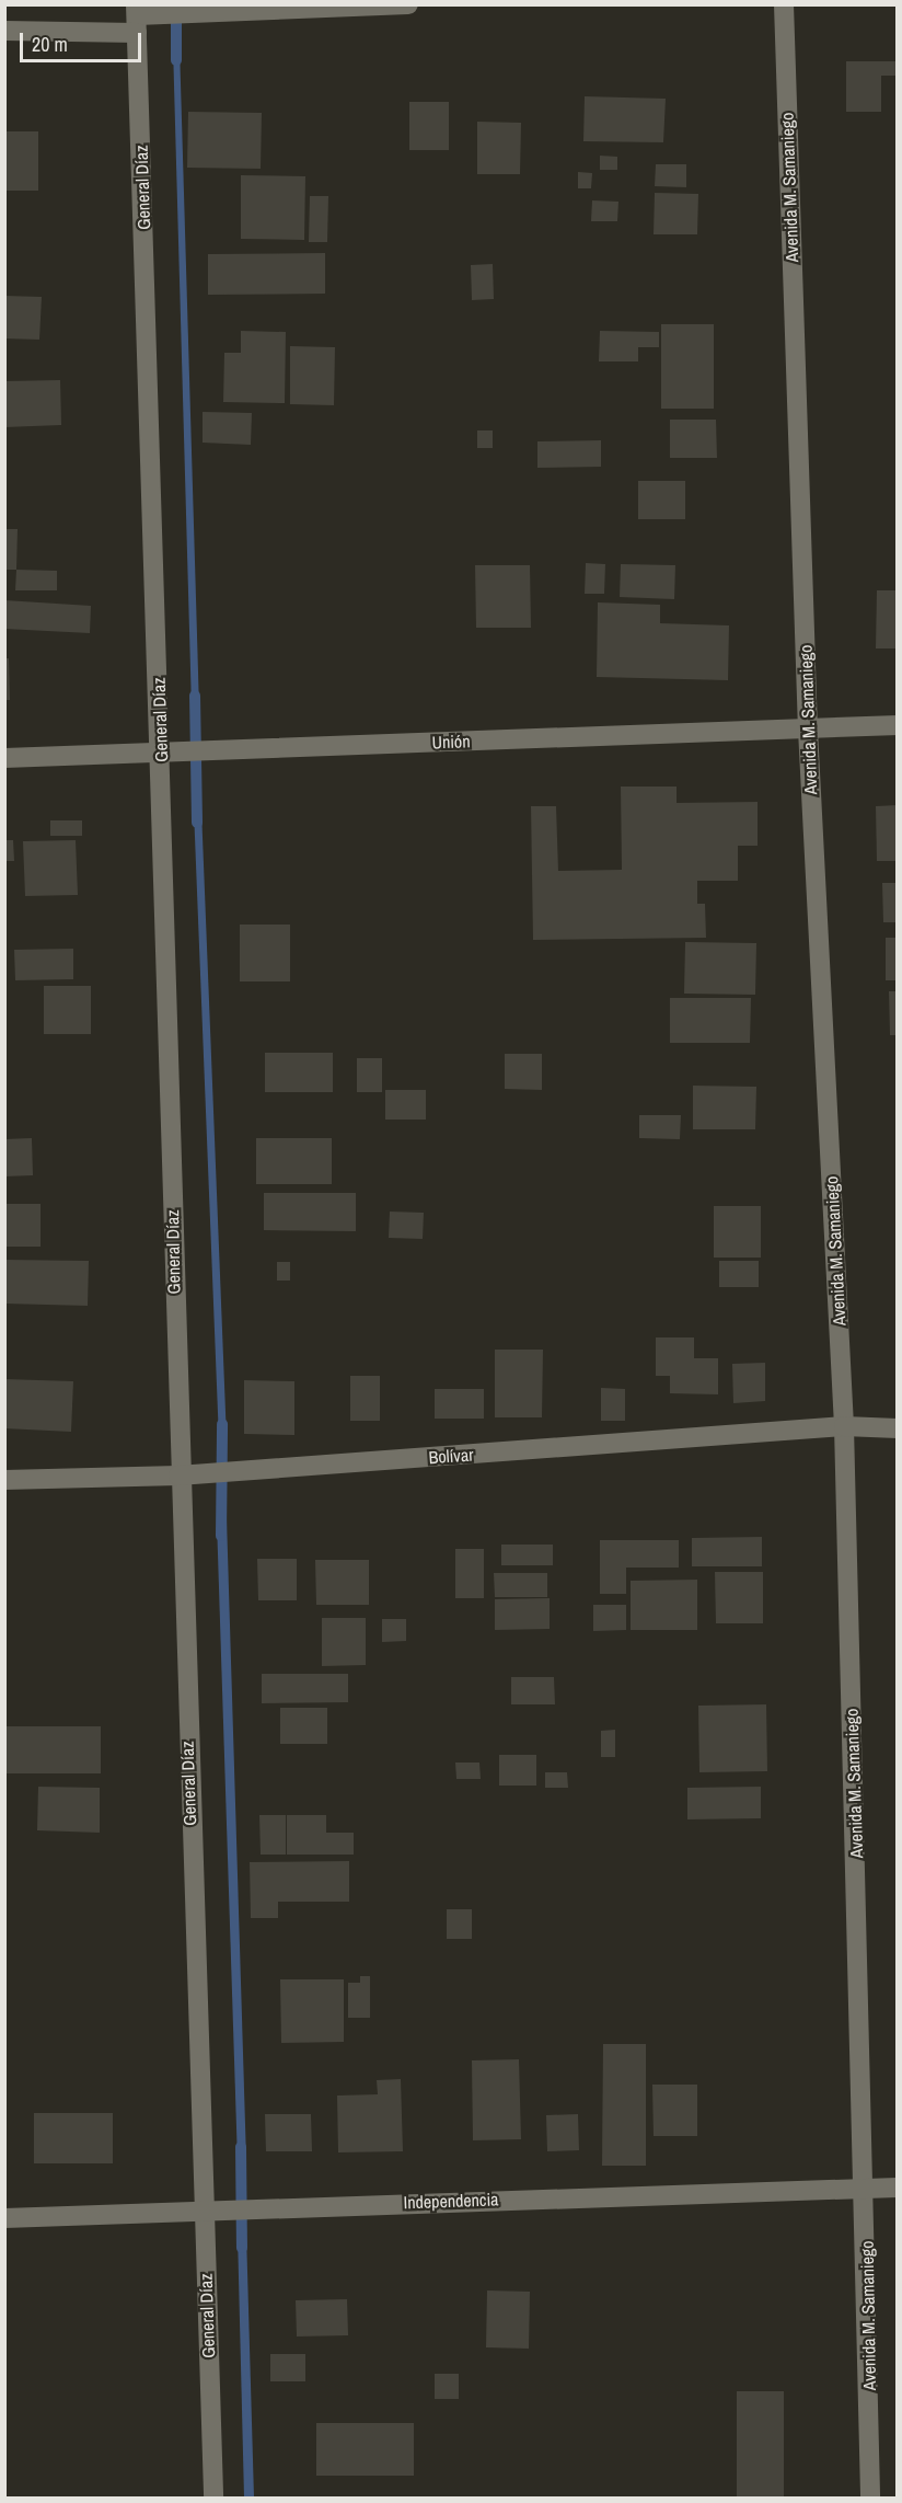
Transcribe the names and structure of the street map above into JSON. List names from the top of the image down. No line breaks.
{"streets":{"street":["General Díaz","Avenida M. Samaniego","Unión","Bolívar","Independencia"]},"crossings":[["General Díaz","Unión"],["General Díaz","Bolívar"],["General Díaz","Independencia"],["Avenida M. Samaniego","Unión"],["Avenida M. Samaniego","Bolívar"],["Avenida M. Samaniego","Independencia"]],"scale_bar":"20 m"}
